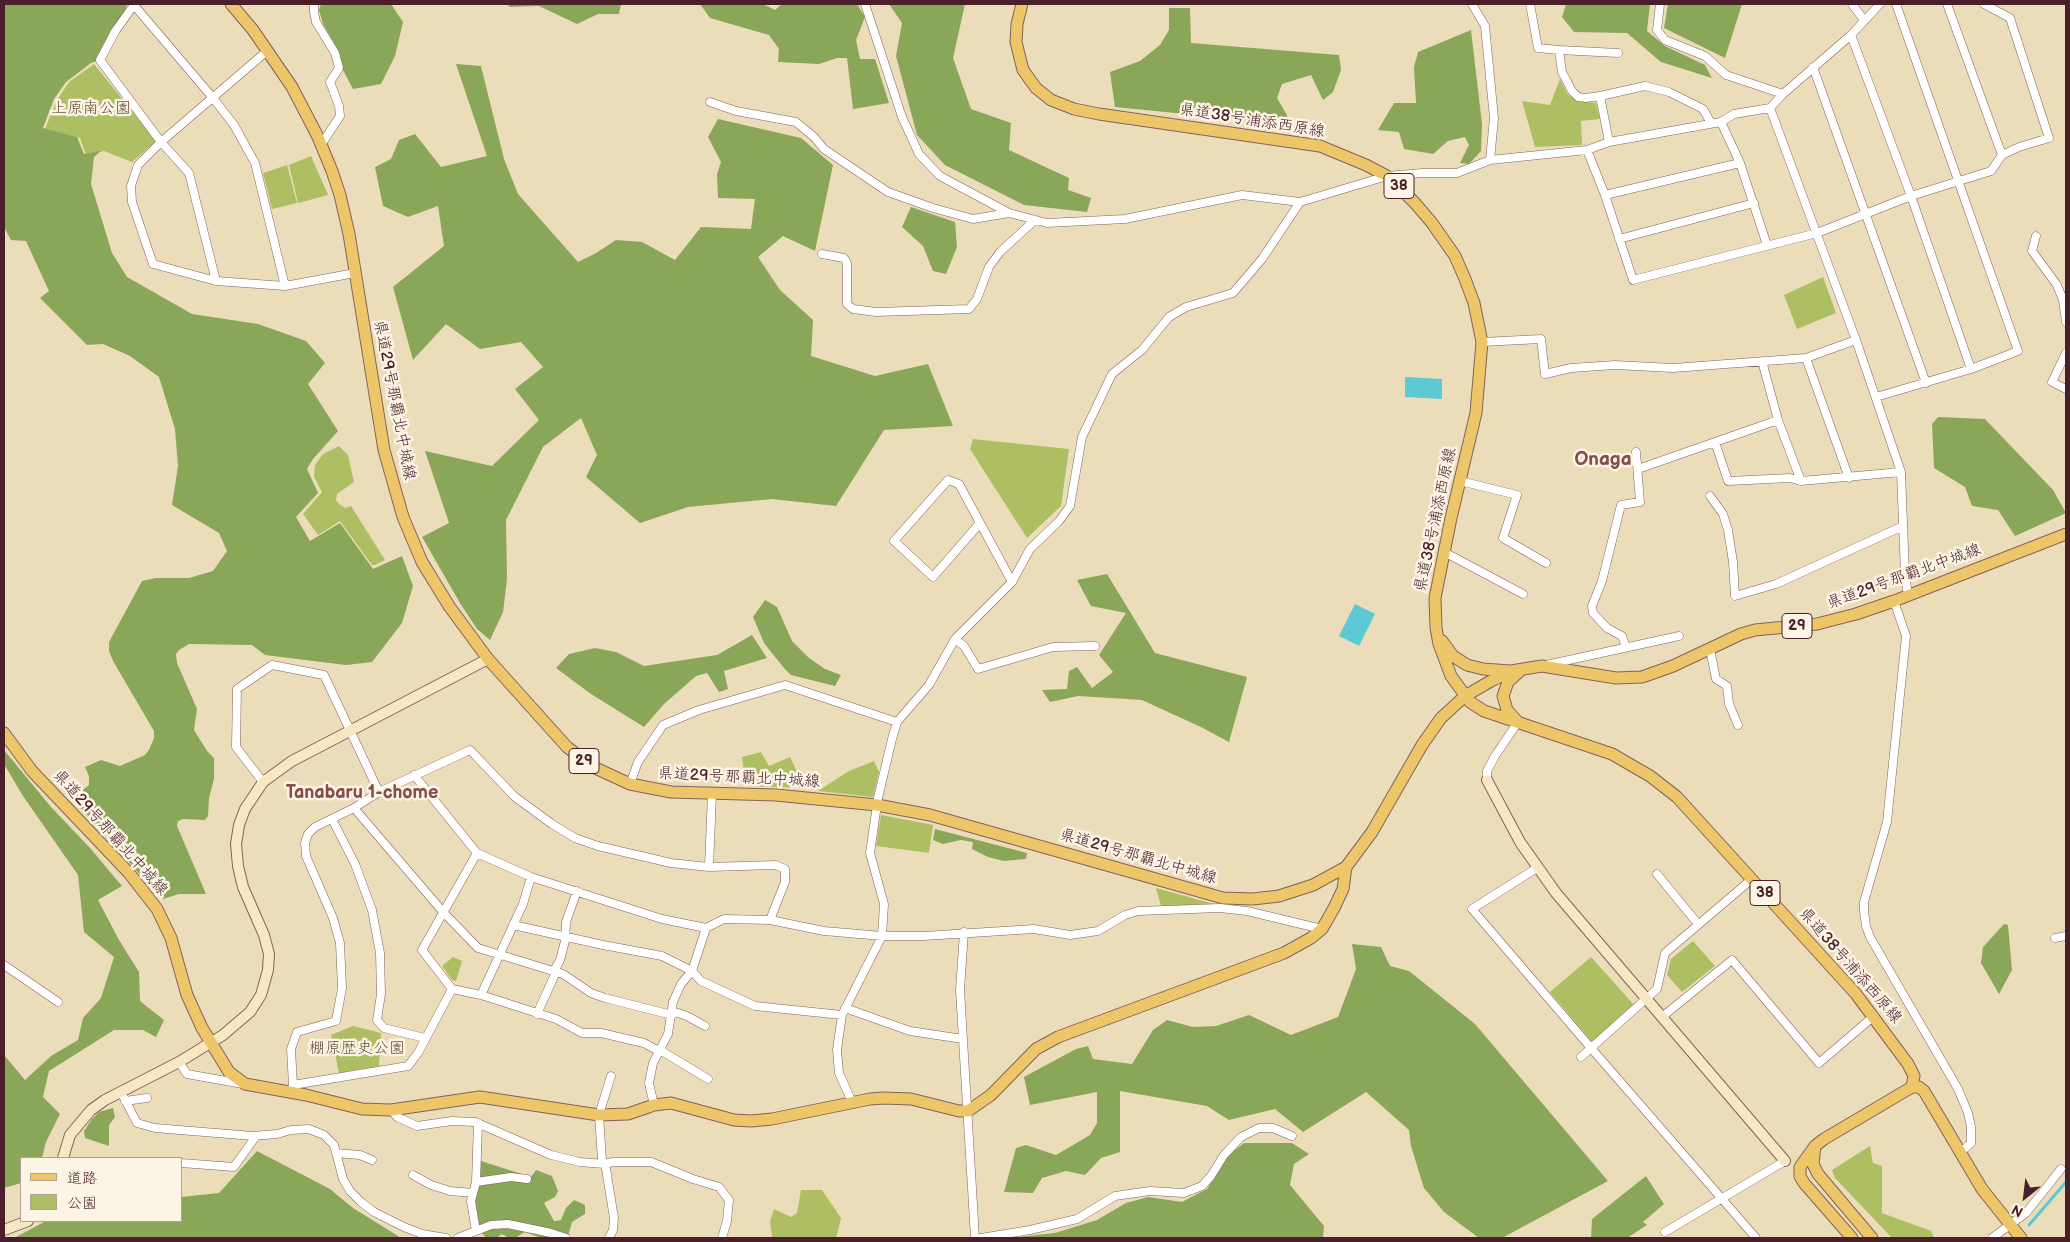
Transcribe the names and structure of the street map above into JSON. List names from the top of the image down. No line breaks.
{"streets":{"main road":["県道38号浦添西原線","38","県道29号那覇北中城線","29"]},"crossings":[["県道38号浦添西原線","県道29号那覇北中城線"]],"districts":["Onaga","Tanabaru 1-chome"],"parks":["上原南公園","棚原歴史公園"],"legend":["道路","公園"],"north":"bottom left"}
